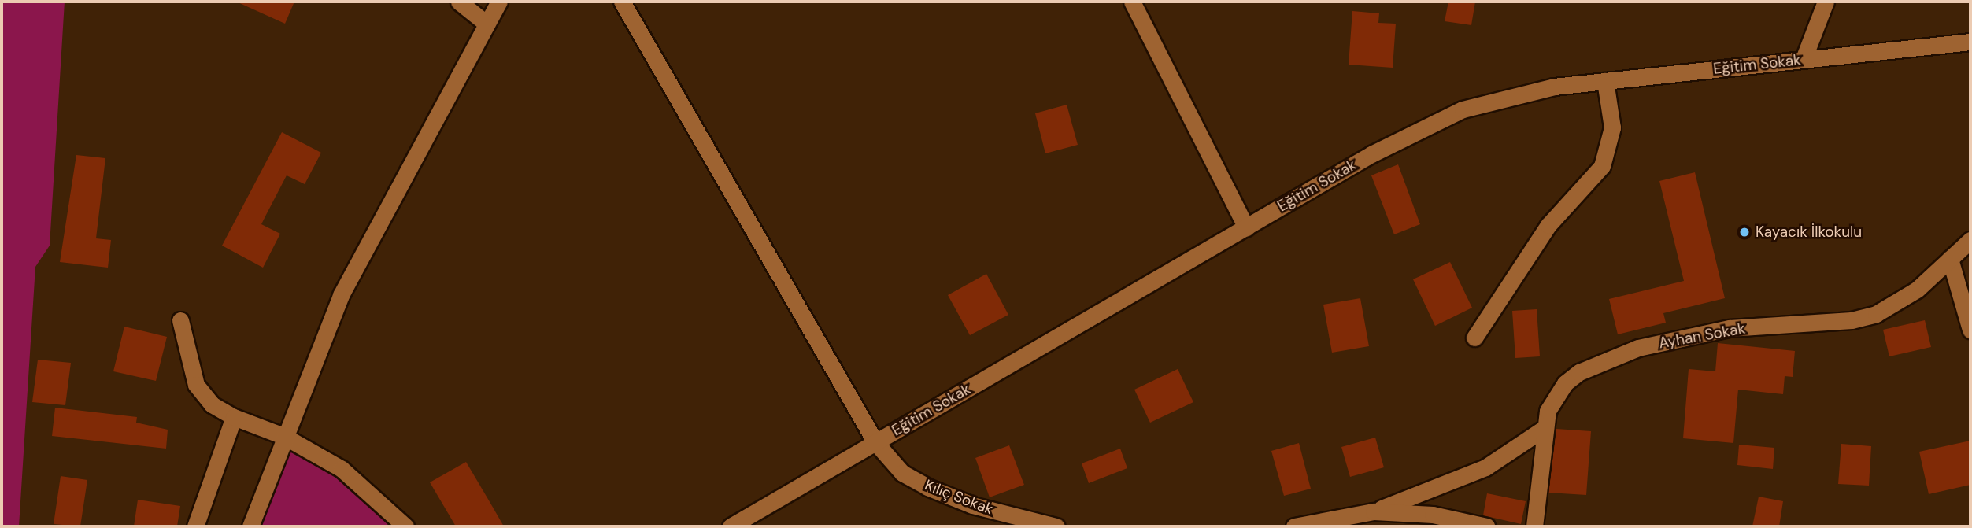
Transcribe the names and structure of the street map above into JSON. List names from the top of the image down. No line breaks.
{"streets":{"street":["Eğitim Sokak","Ayhan Sokak","Kılıç Sokak"]},"crossings":[["Eğitim Sokak","Kılıç Sokak"]],"places":["Kayacık İlkokulu"]}
